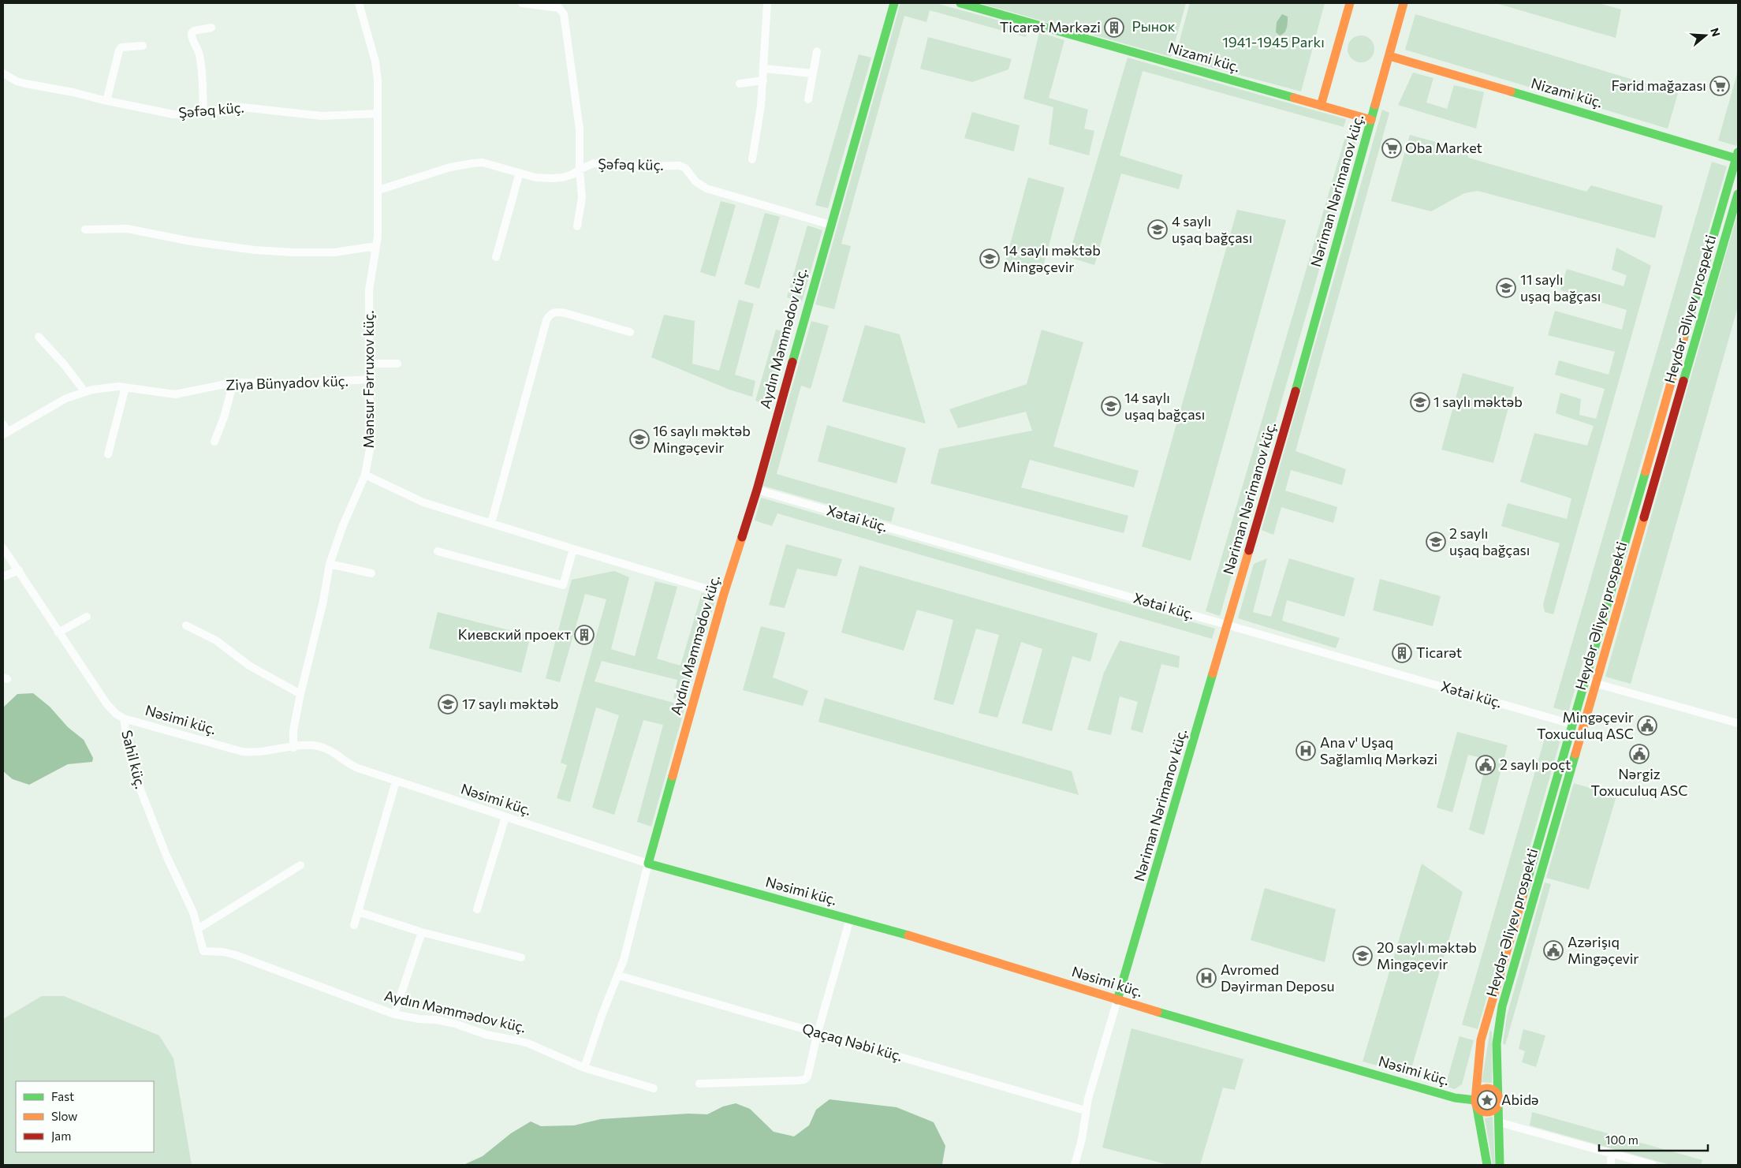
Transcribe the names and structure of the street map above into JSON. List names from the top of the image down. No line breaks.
{"streets":{"street":["Nizami küç.","Şəfəq küç.","Nəriman Nərimanov küç.","Heydər Əliyev prospekti","Aydın Məmmədov küç.","Mənsur Fərruxov küç.","Ziya Bünyadov küç.","Xətai küç.","Nəsimi küç.","Sahil küç.","Qaçaq Nəbi küç."]},"crossings":[["Nizami küç.","Nəriman Nərimanov küç."],["Nizami küç.","Heydər Əliyev prospekti"],["Şəfəq küç.","Aydın Məmmədov küç."],["Şəfəq küç.","Mənsur Fərruxov küç."],["Nəriman Nərimanov küç.","Xətai küç."],["Nəriman Nərimanov küç.","Nəsimi küç."],["Heydər Əliyev prospekti","Xətai küç."],["Heydər Əliyev prospekti","Nəsimi küç."],["Aydın Məmmədov küç.","Xətai küç."],["Aydın Məmmədov küç.","Nəsimi küç."],["Aydın Məmmədov küç.","Sahil küç."],["Mənsur Fərruxov küç.","Ziya Bünyadov küç."],["Mənsur Fərruxov küç.","Nəsimi küç."],["Nəsimi küç.","Sahil küç."]],"parks":["Рынок","1941-1945 Parkı"],"places":{"building":["Ticarət Mərkəzi","Киевский проект","Ticarət"],"supermarket":["Fərid mağazası","Oba Market"],"school or university":["4 saylı uşaq bağçası","14 saylı məktəb Mingəçevir","11 saylı uşaq bağçası","1 saylı məktəb","14 saylı uşaq bağçası","16 saylı məktəb Mingəçevir","2 saylı uşaq bağçası","17 saylı məktəb","20 saylı məktəb Mingəçevir"],"public building":["Mingəçevir Toxuculuq ASC","Nərgiz Toxuculuq ASC","2 saylı poçt","Azərişıq Mingəçevir"],"hospital":["Ana v' Uşaq Sağlamlıq Mərkəzi","Avromed Dəyirman Deposu"],"place":["Abidə"]},"legend":["Fast","Slow","Jam"],"scale_bar":"100 m","north":"right"}
